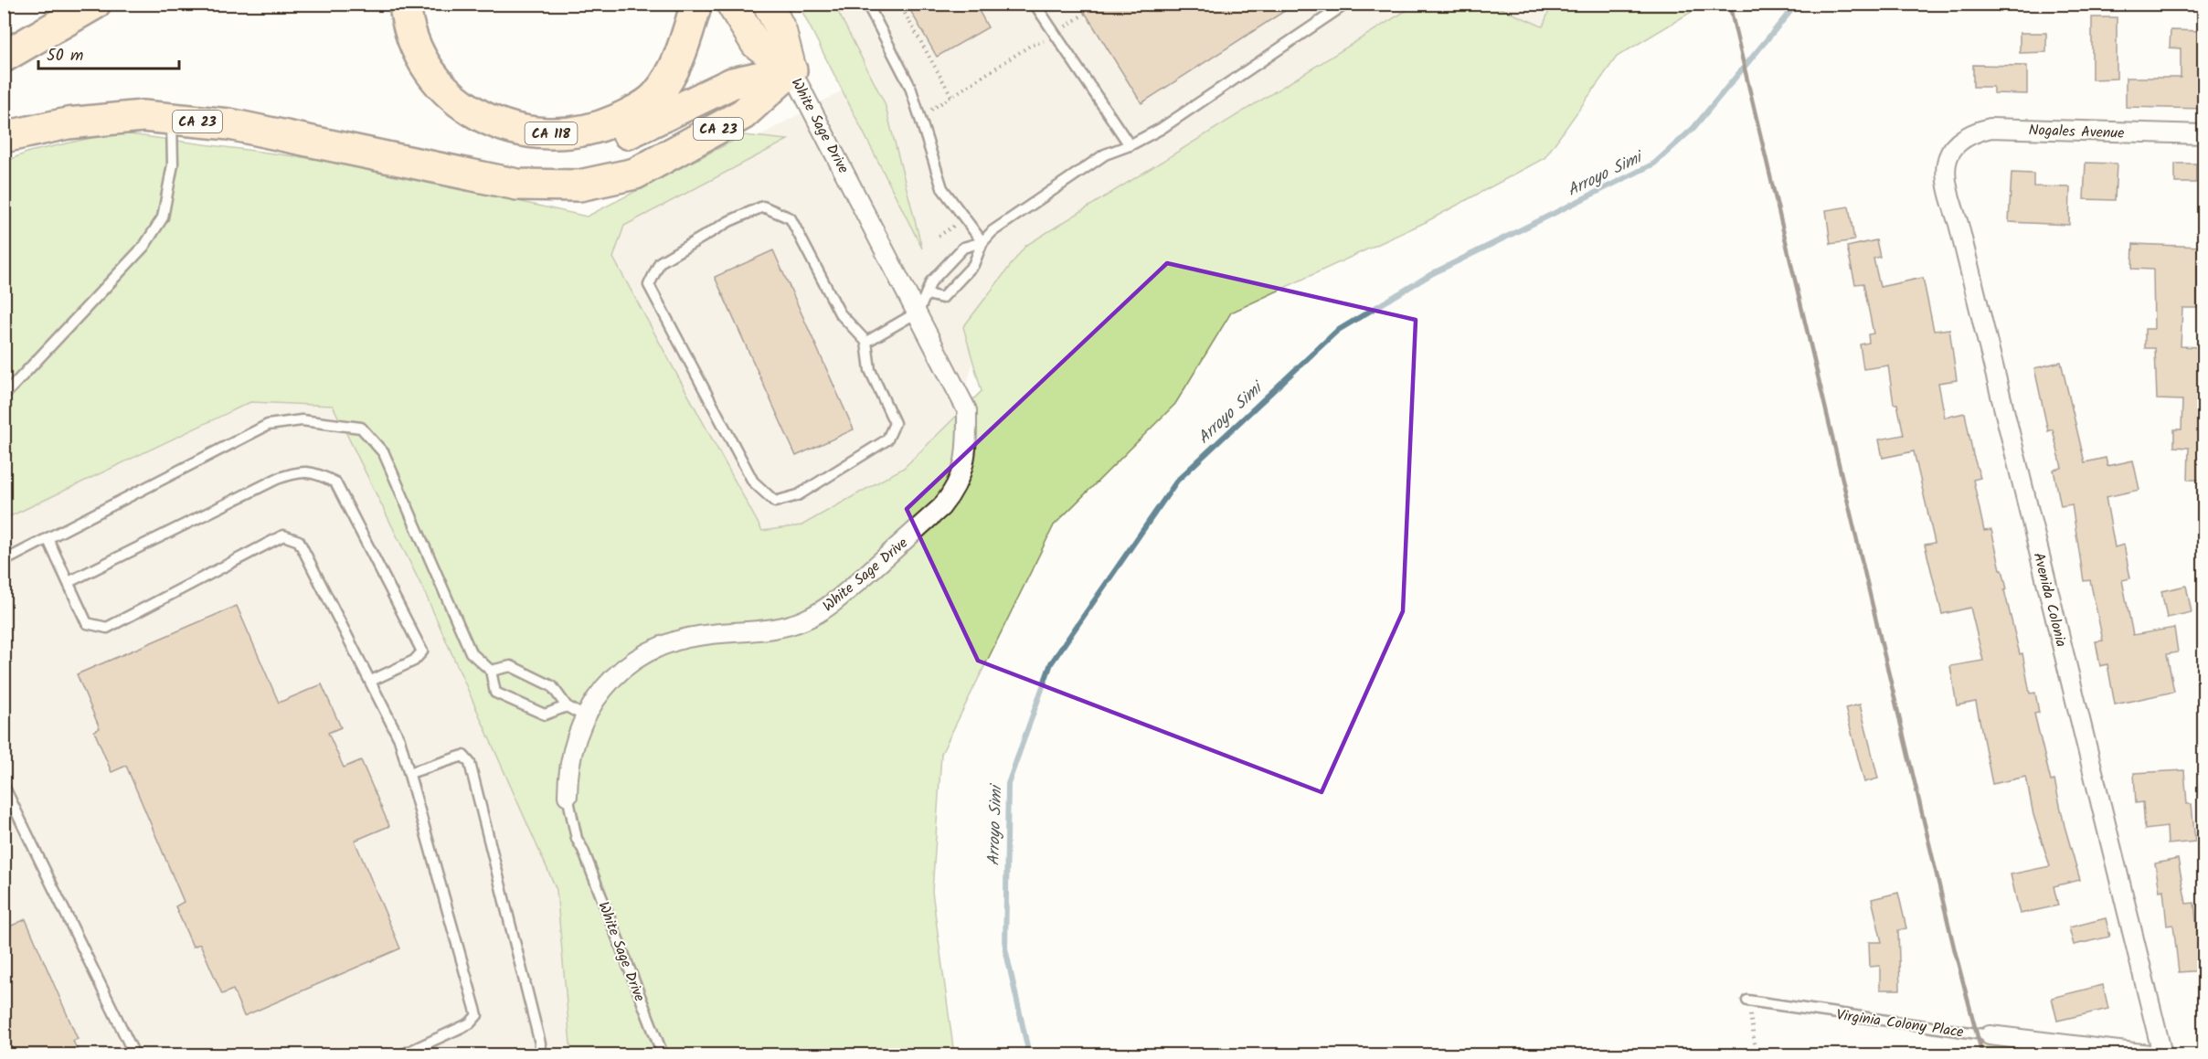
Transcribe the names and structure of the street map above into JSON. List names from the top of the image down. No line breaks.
{"streets":{"highway":["CA 23","CA 118"],"street":["White Sage Drive","Nogales Avenue","Avenida Colonia","Virginia Colony Place"]},"crossings":[["CA 23","White Sage Drive"],["Nogales Avenue","Avenida Colonia"]],"water":["Arroyo Simi"],"scale_bar":"50 m"}
